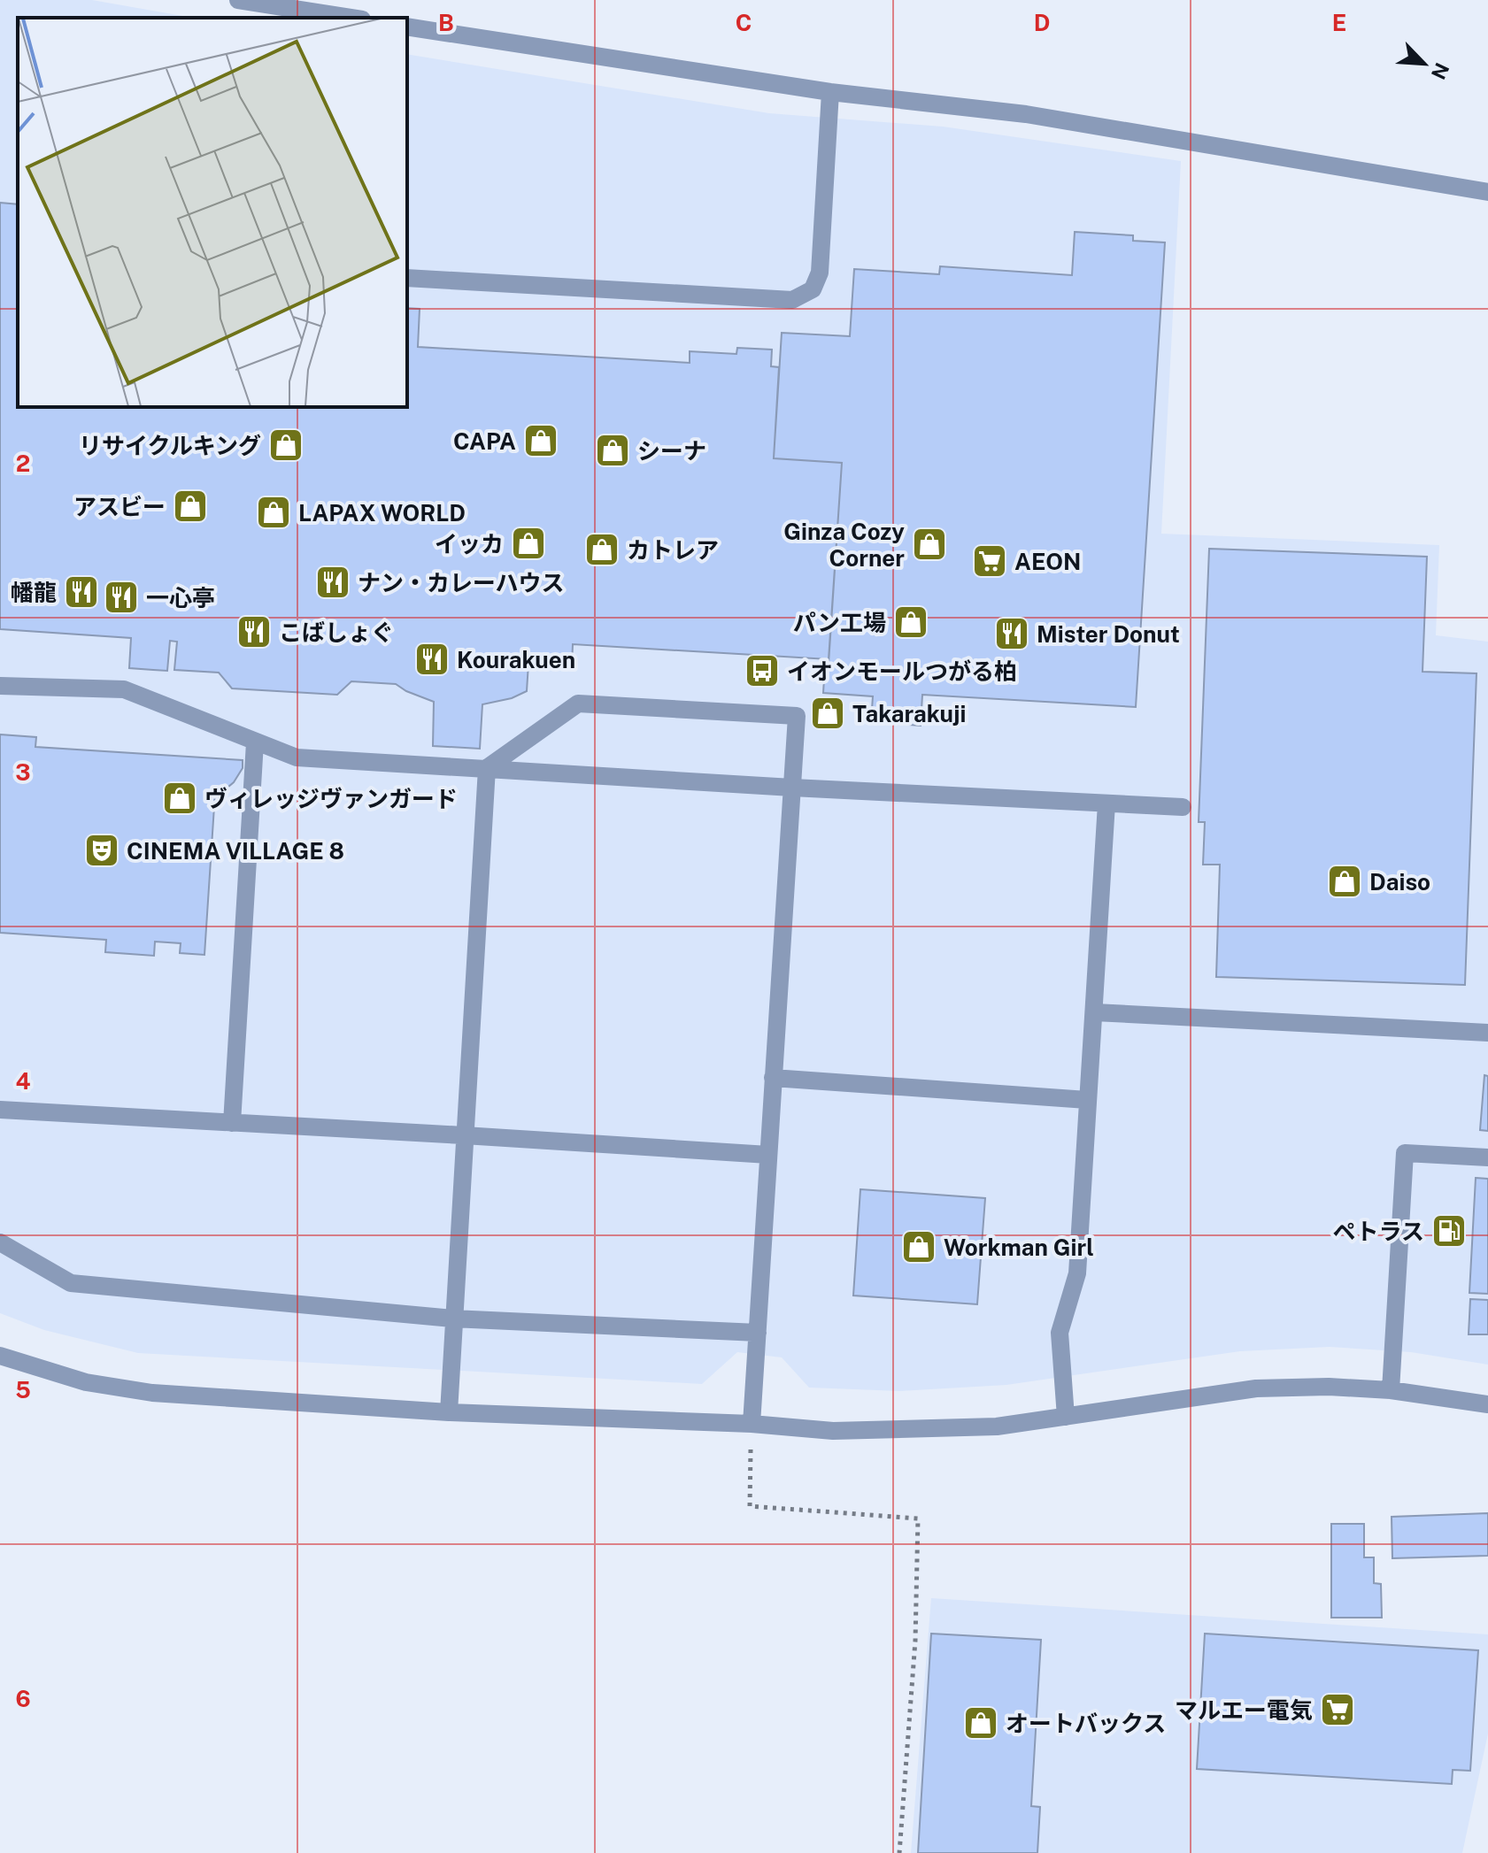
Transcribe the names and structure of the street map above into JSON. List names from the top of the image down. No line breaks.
{"places":{"shop":["CAPA","リサイクルキング","シーナ","アスビー","LAPAX WORLD","イッカ","Ginza Cozy Corner","カトレア","パン工場","Takarakuji","ヴィレッジヴァンガード","Daiso","Workman Girl","オートバックス"],"supermarket":["AEON","マルエー電気"],"restaurant":["ナン・カレーハウス","幡龍","一心亭","こばしょぐ","Mister Donut","Kourakuen"],"bus stop":["イオンモールつがる柏"],"theatre":["CINEMA VILLAGE 8"],"fuel station":["ペトラス"]},"north":"bottom right","grid":{"columns":["B","C","D","E"],"rows":["2","3","4","5","6"]}}
